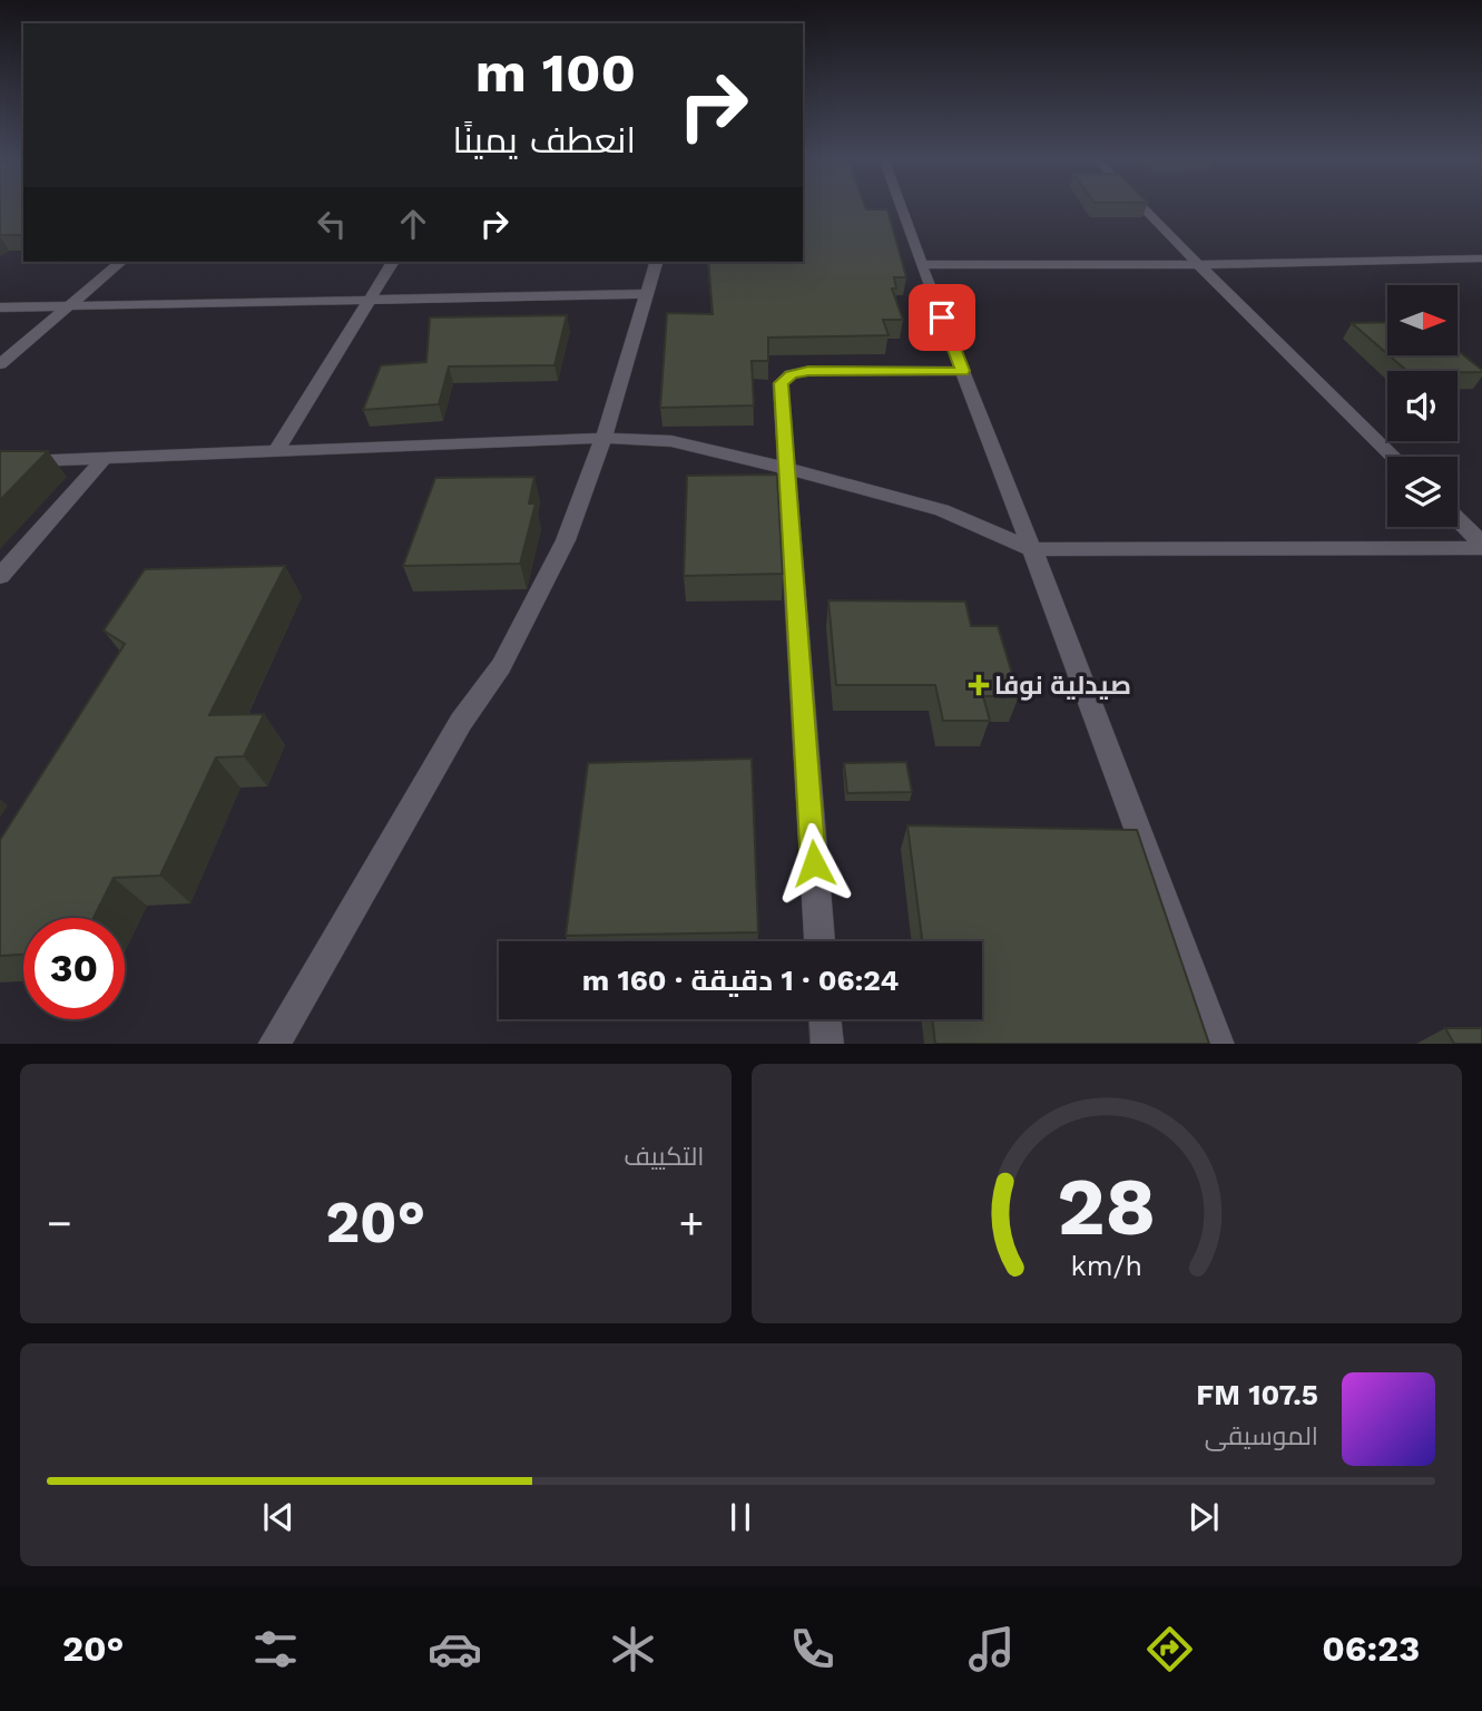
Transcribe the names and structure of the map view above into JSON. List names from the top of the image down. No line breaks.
{"places":{"health":["صيدلية نوفا"]},"north":"right","page":{"turn":["100 m","انعطف يمينًا"],"limit":"30","trip":"06:24 · 1 دقيقة · 160 m","tile":"التكييف","heat":["−","20°","+"],"song":["107.5 FM","الموسيقى"],"tabs":["06:23","20°"],"gauge":["28","km/h"]}}
